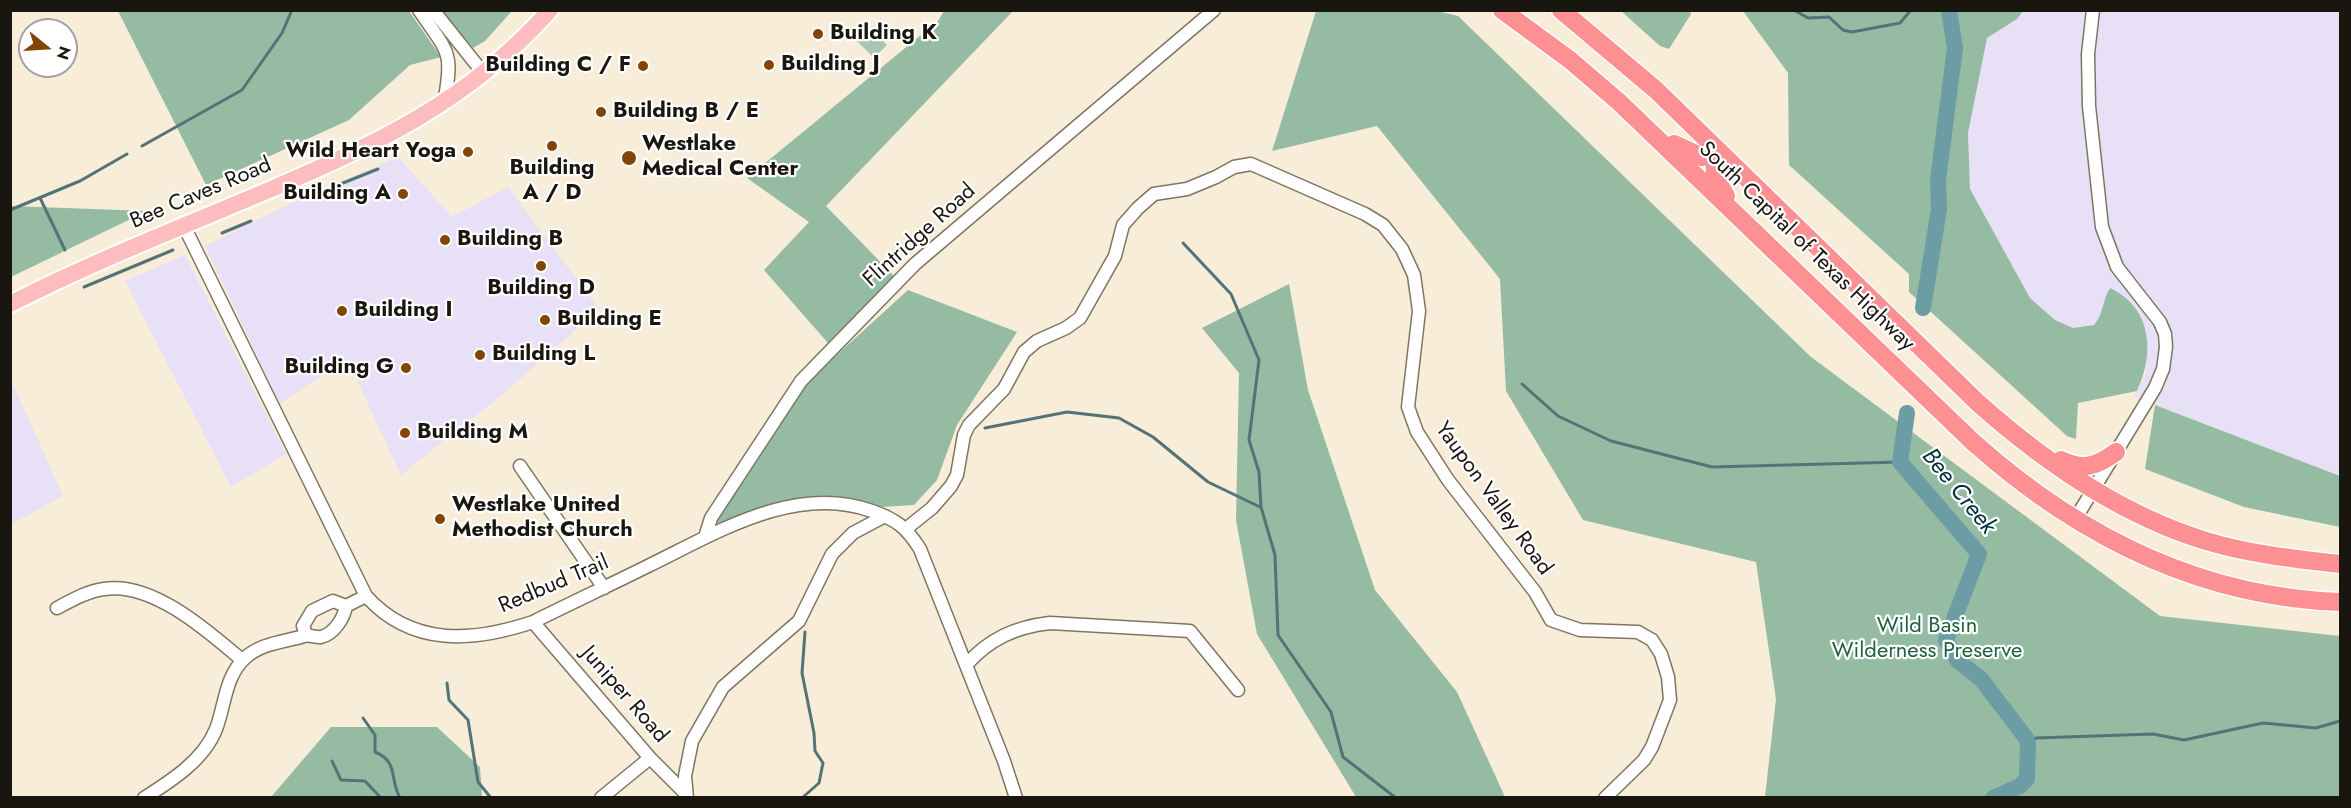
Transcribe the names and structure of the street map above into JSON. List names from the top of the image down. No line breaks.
{"streets":{"highway":["South Capital of Texas Highway"],"main road":["Bee Caves Road"],"street":["Flintridge Road","Yaupon Valley Road","Redbud Trail","Juniper Road"]},"crossings":[["Bee Caves Road","Redbud Trail"],["Flintridge Road","Redbud Trail"],["Yaupon Valley Road","Redbud Trail"],["Redbud Trail","Juniper Road"]],"water":["Bee Creek"],"parks":["Wild Basin Wilderness Preserve"],"places":["Building K","Building J","Building C / F","Building B / E","Building A / D","Wild Heart Yoga","Westlake Medical Center","Building A","Building B","Building D","Building I","Building E","Building L","Building G","Building M","Westlake United Methodist Church"],"north":"right"}
